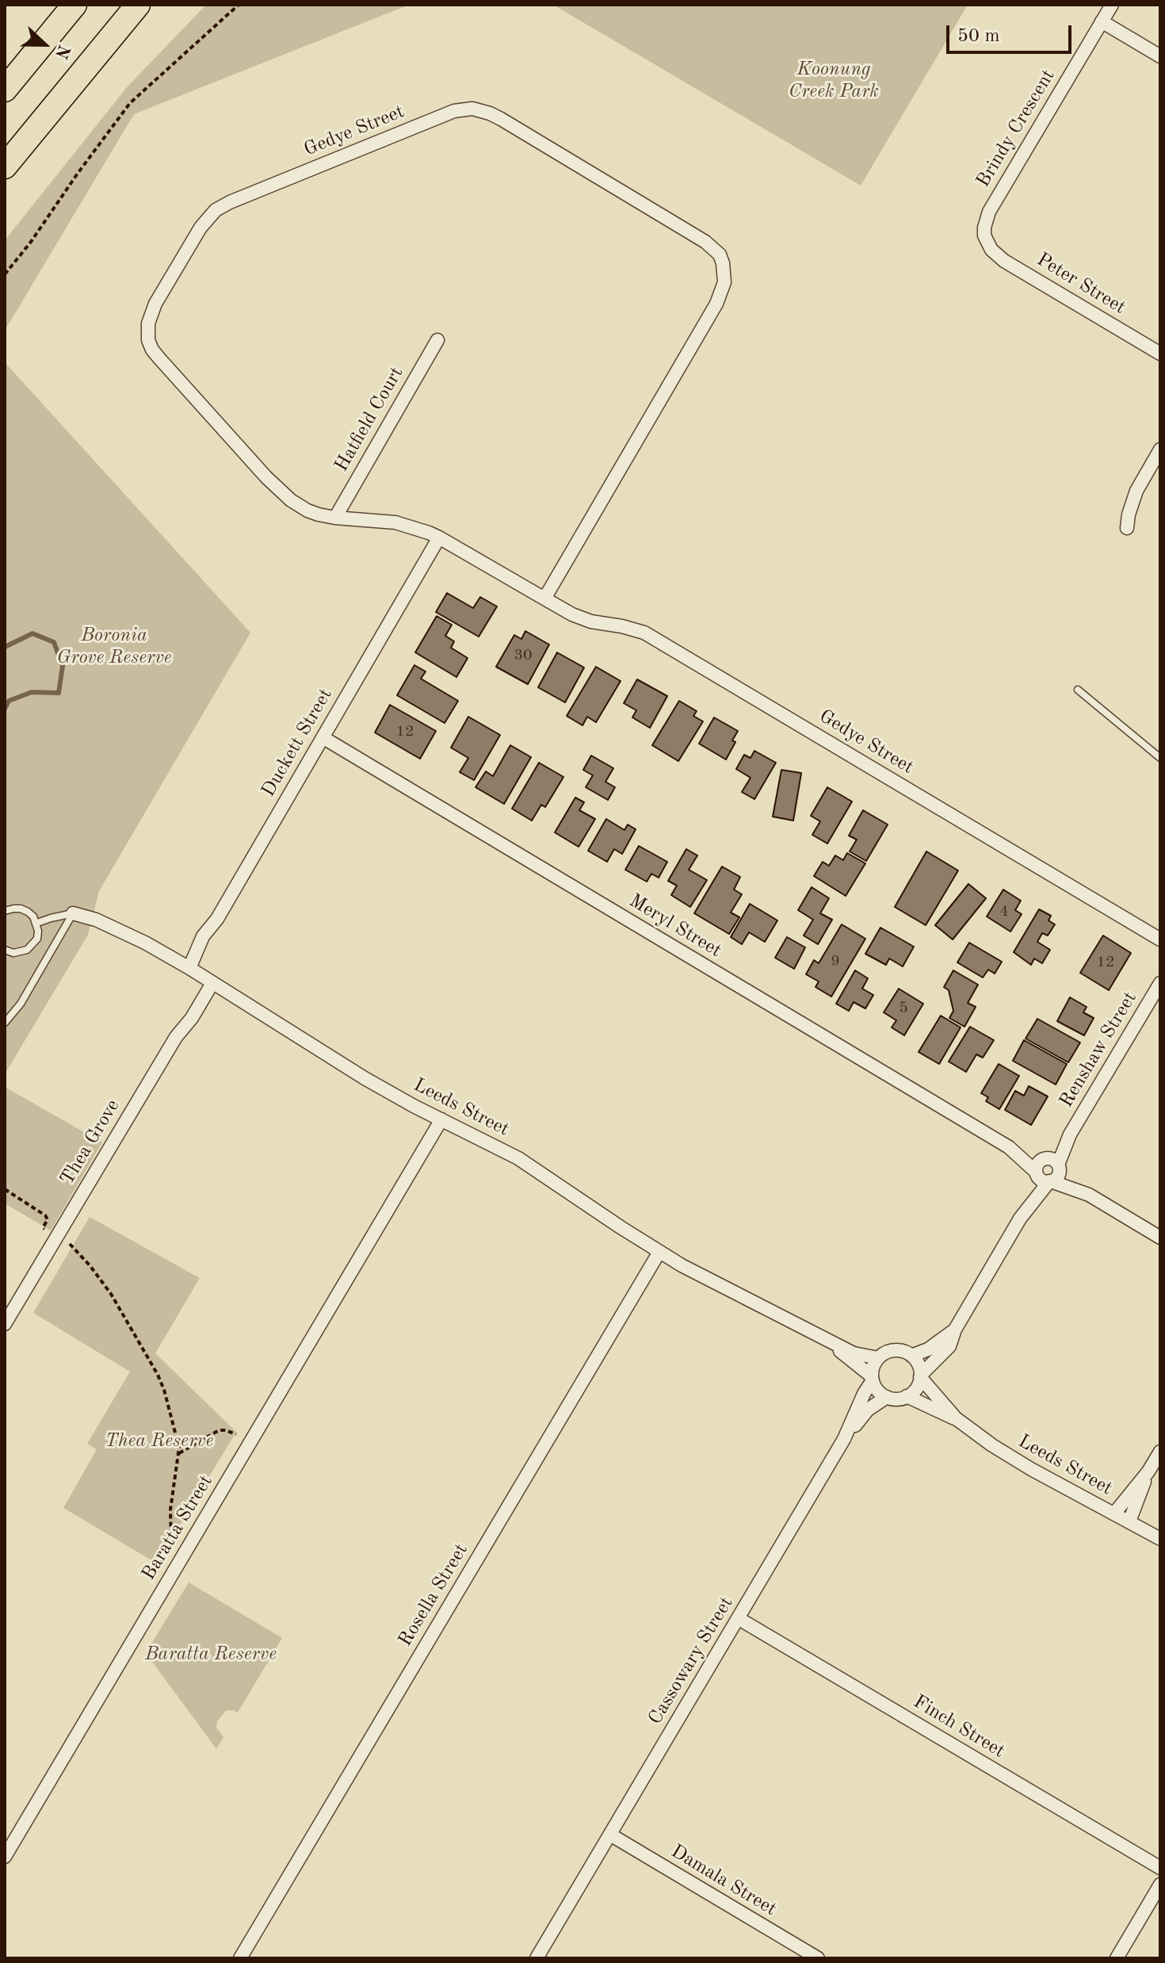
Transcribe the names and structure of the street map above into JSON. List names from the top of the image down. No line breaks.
{"streets":{"street":["Brindy Crescent","Gedye Street","Peter Street","Hatfield Court","Duckett Street","Meryl Street","Renshaw Street","Leeds Street","Thea Grove","Baratta Street","Rosella Street","Cassowary Street","Finch Street","Damala Street"]},"crossings":[["Brindy Crescent","Peter Street"],["Gedye Street","Hatfield Court"],["Gedye Street","Duckett Street"],["Duckett Street","Meryl Street"],["Duckett Street","Leeds Street"],["Meryl Street","Renshaw Street"],["Leeds Street","Thea Grove"],["Leeds Street","Baratta Street"],["Leeds Street","Rosella Street"],["Leeds Street","Cassowary Street"],["Cassowary Street","Finch Street"],["Cassowary Street","Damala Street"]],"parks":["Koonung Creek Park","Boronia Grove Reserve","Thea Reserve","Baratta Reserve"],"house_numbers":["30","12","4","9","12","5"],"scale_bar":"50 m","north":"right"}
